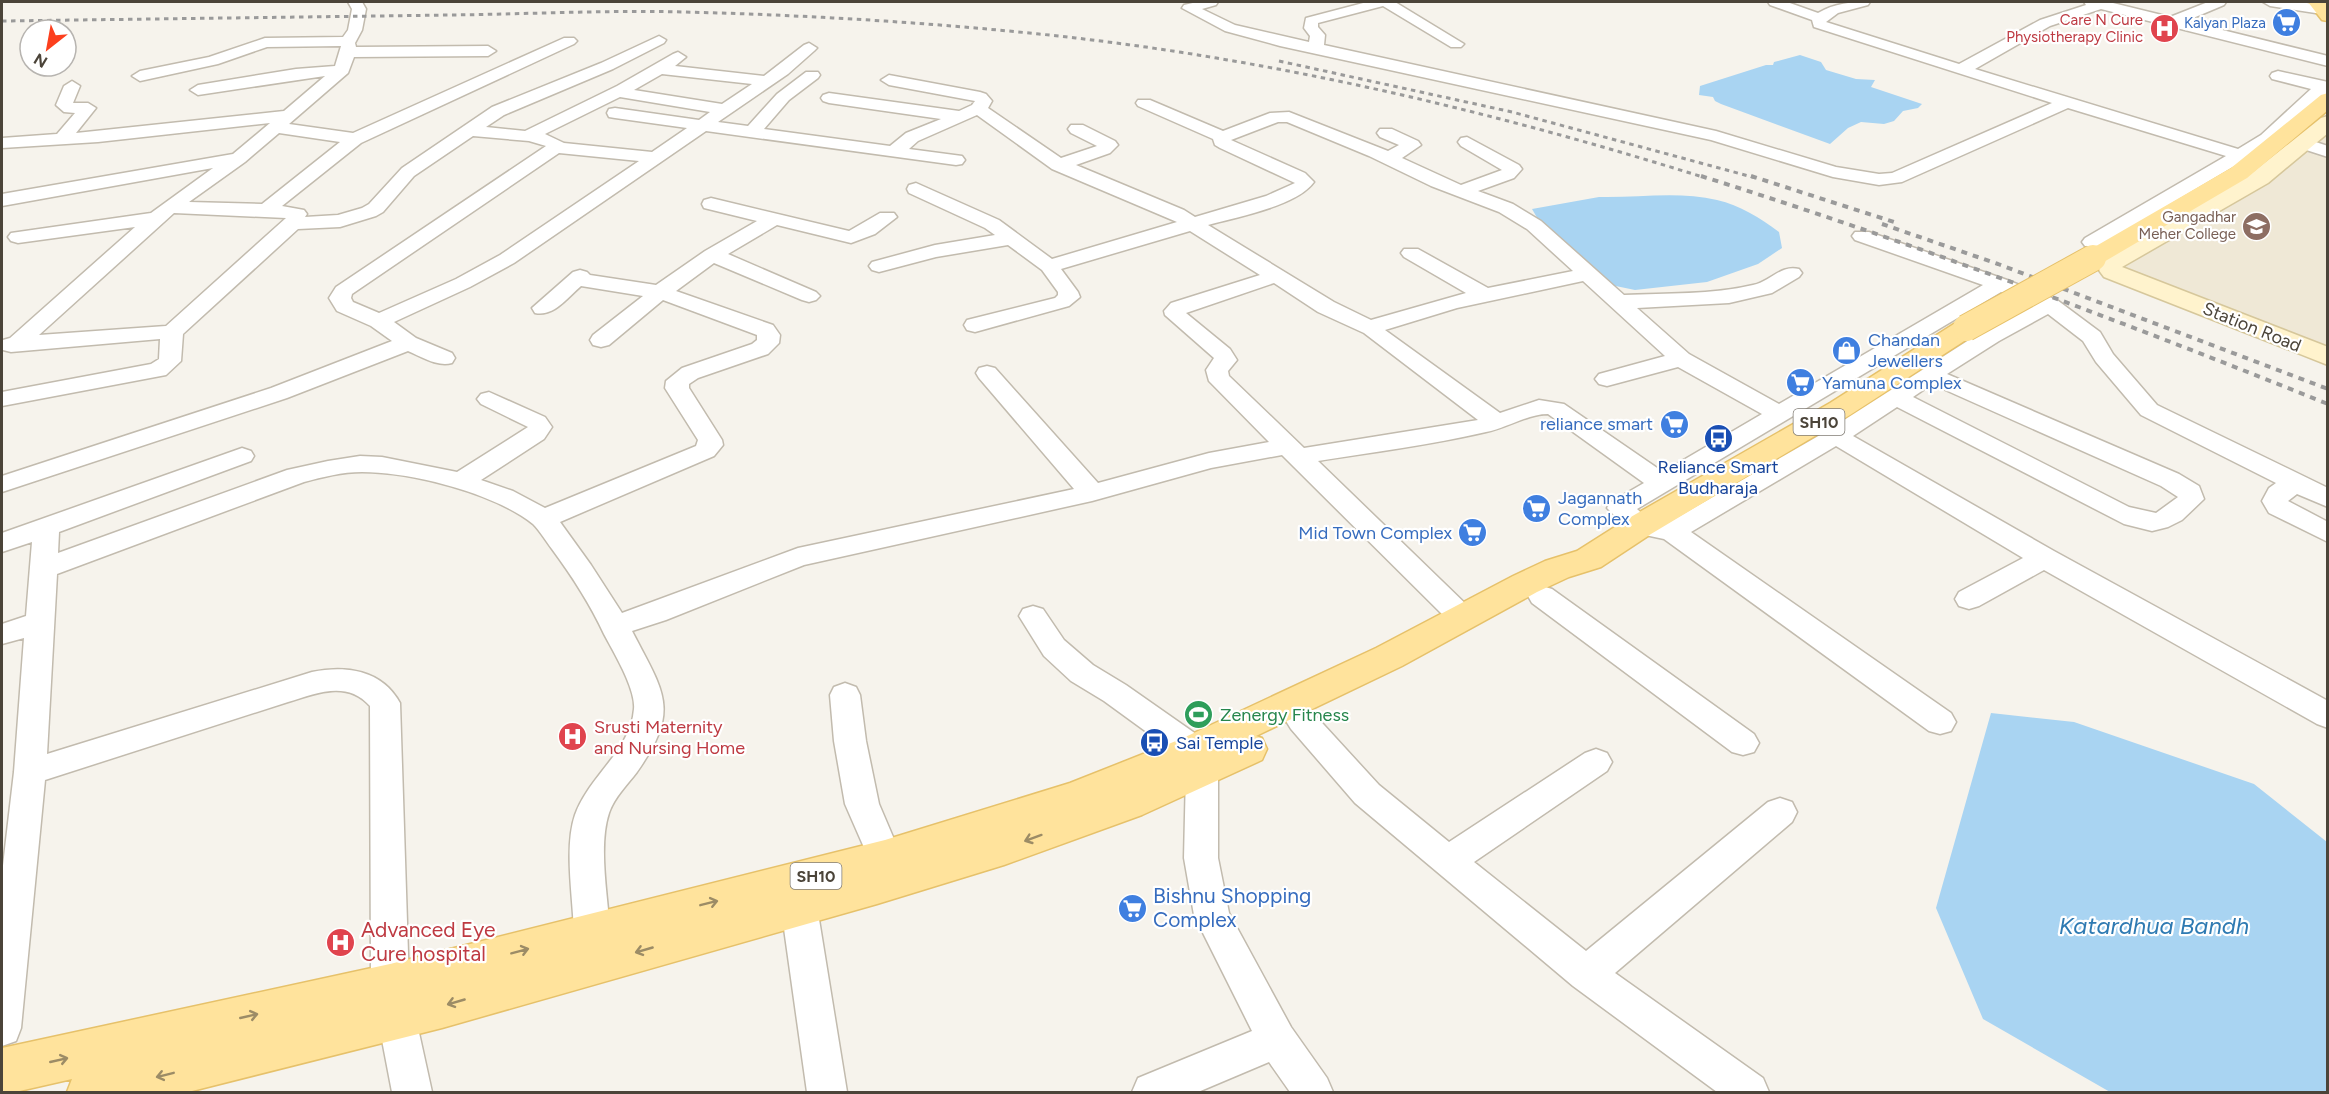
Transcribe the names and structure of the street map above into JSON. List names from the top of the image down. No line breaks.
{"streets":{"main road":["SH10"],"street":["Station Road"]},"water":["Katardhua Bandh"],"places":{"supermarket":["Kalyan Plaza","Yamuna Complex","reliance smart","Jagannath Complex","Mid Town Complex","Bishnu Shopping Complex"],"hospital":["Care N Cure Physiotherapy Clinic","Srusti Maternity and Nursing Home","Advanced Eye Cure hospital"],"school or university":["Gangadhar Meher College"],"shop":["Chandan Jewellers"],"bus stop":["Reliance Smart Budharaja","Sai Temple"],"sports":["Zenergy Fitness"]},"north":"bottom left"}
